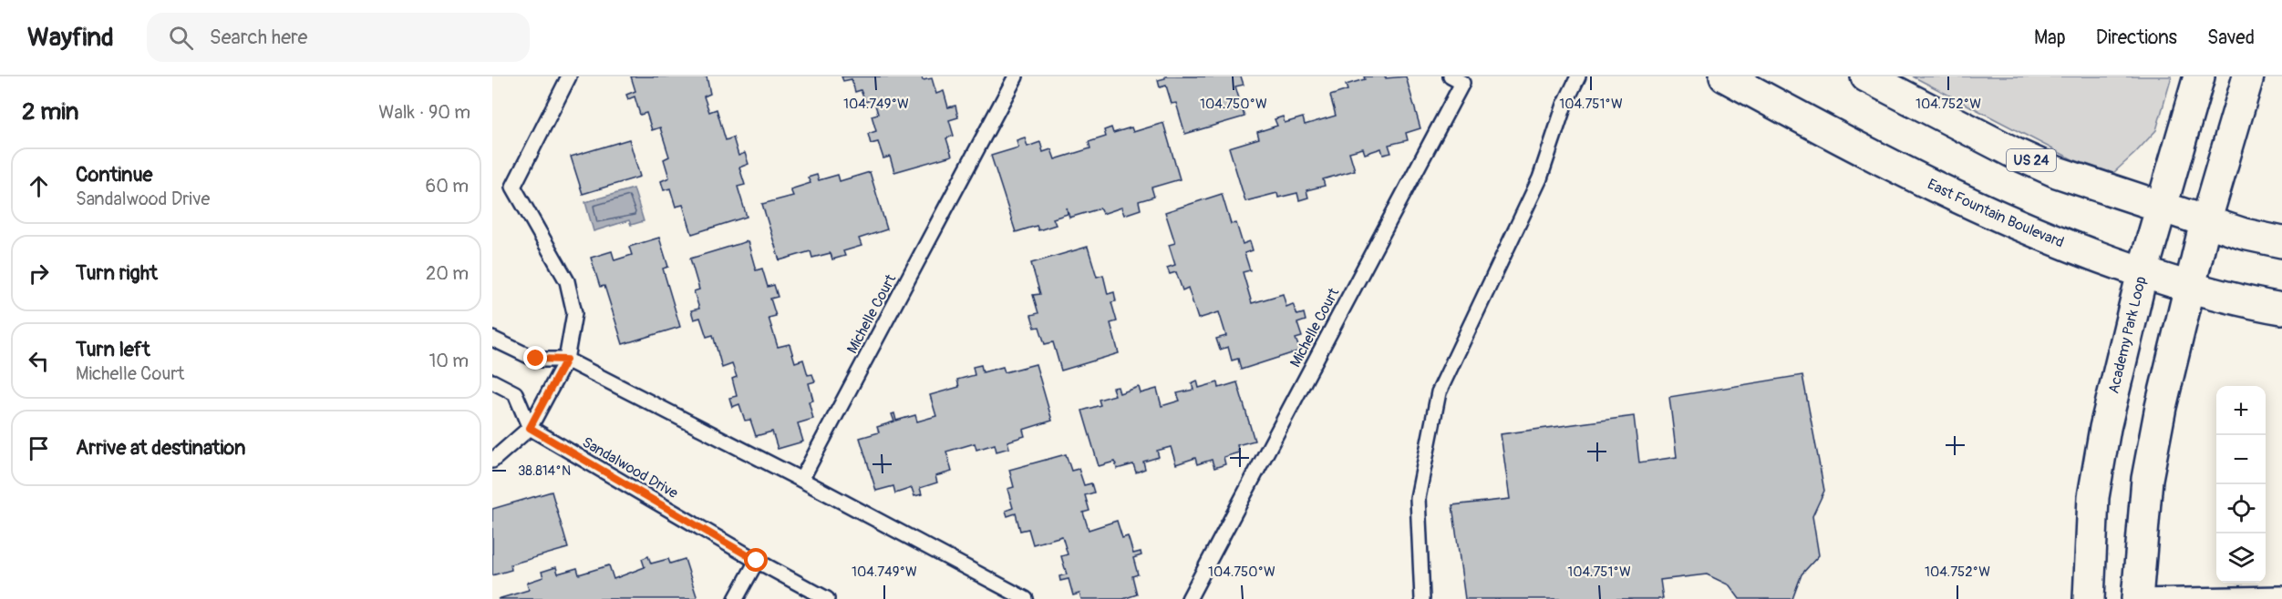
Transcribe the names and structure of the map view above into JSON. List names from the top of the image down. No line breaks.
{"streets":{"main road":["US 24","East Fountain Boulevard","Academy Park Loop"],"lane":["Michelle Court","Sandalwood Drive"]},"crossings":[["US 24","Academy Park Loop"],["East Fountain Boulevard","Academy Park Loop"]],"page":{"header":"Wayfind","search":"Search here","nav":["Map","Directions","Saved"],"heading":["2 min","Walk · 90 m"],"list":[["Continue","Sandalwood Drive","60 m"],["Turn right","20 m"],["Turn left","Michelle Court","10 m"],"Arrive at destination"],"map_buttons":["+","−"]},"coordinates":["104.749°W","104.750°W","104.751°W","104.752°W","38.814°N"]}
